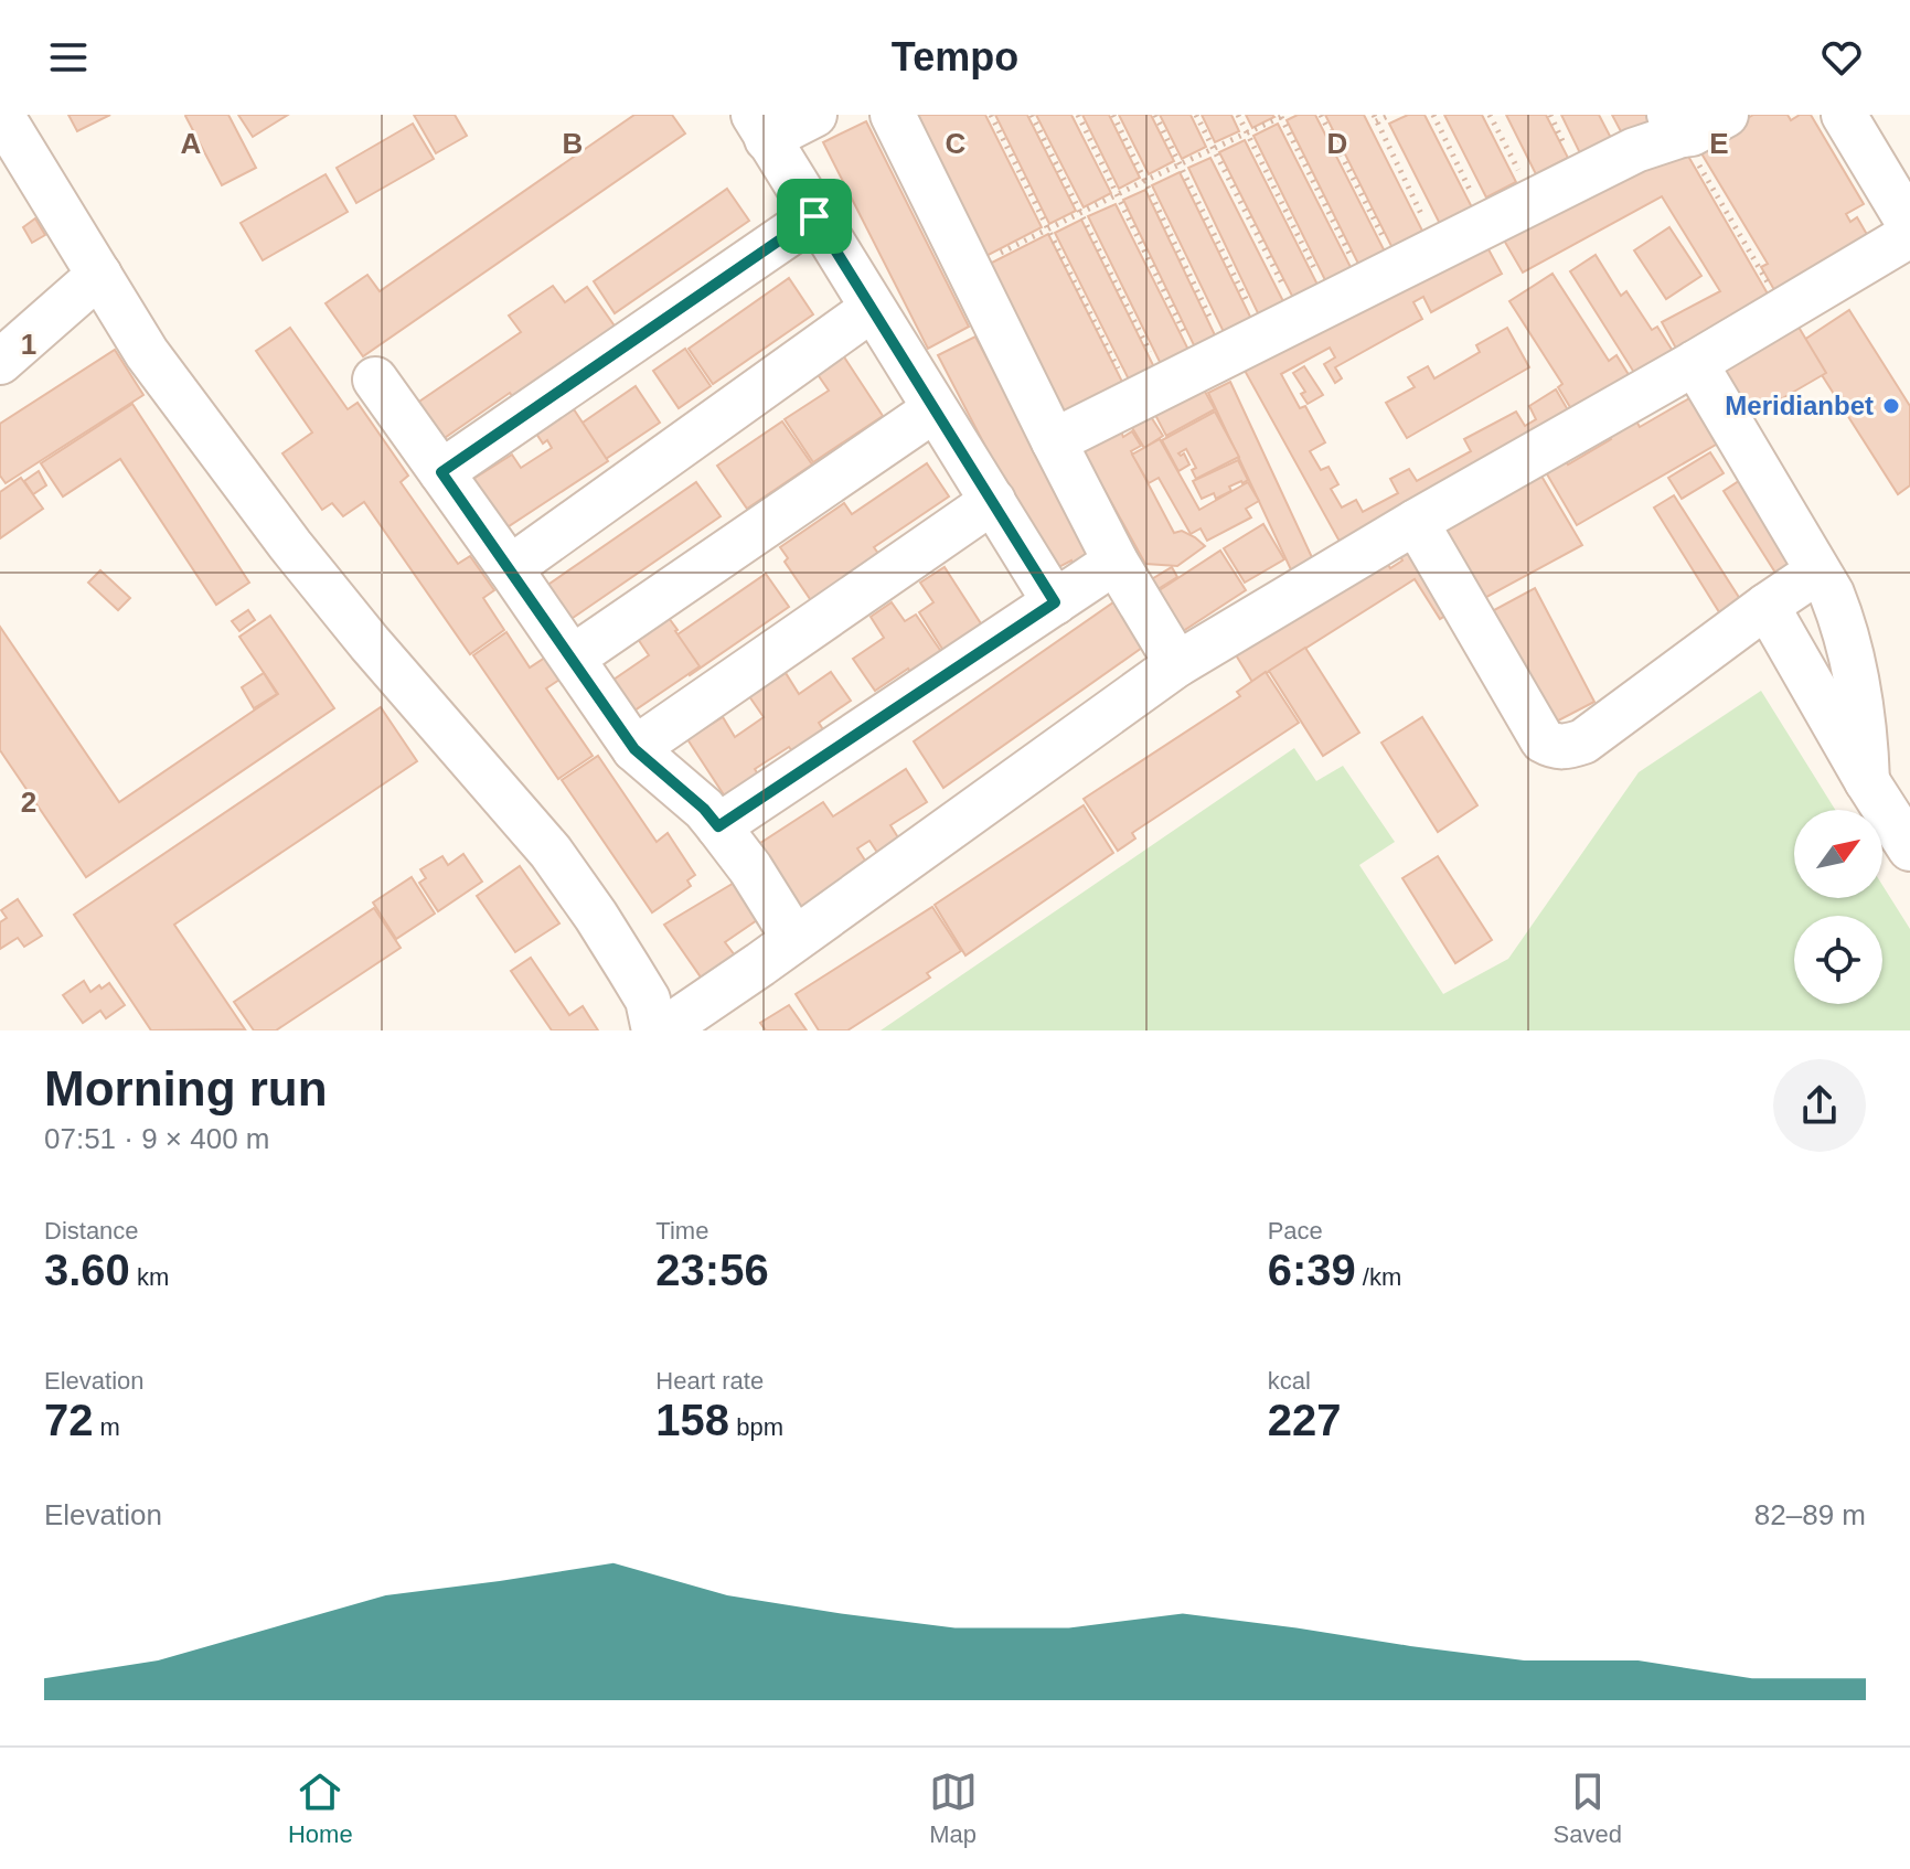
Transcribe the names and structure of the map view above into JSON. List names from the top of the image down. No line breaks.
{"places":["Meridianbet"],"north":"top right","page":{"header":"Tempo","heading":["Morning run","07:51 · 9 × 400 m"],"stats":[["Distance","3.60 km"],["Time","23:56"],["Pace","6:39 /km"],["Elevation","72 m"],["Heart rate","158 bpm"],["kcal","227"]],"chart":["Elevation","82–89 m"],"tabs":["Home","Map","Saved"]},"grid":{"columns":["A","B","C","D","E"],"rows":["1","2"]}}
